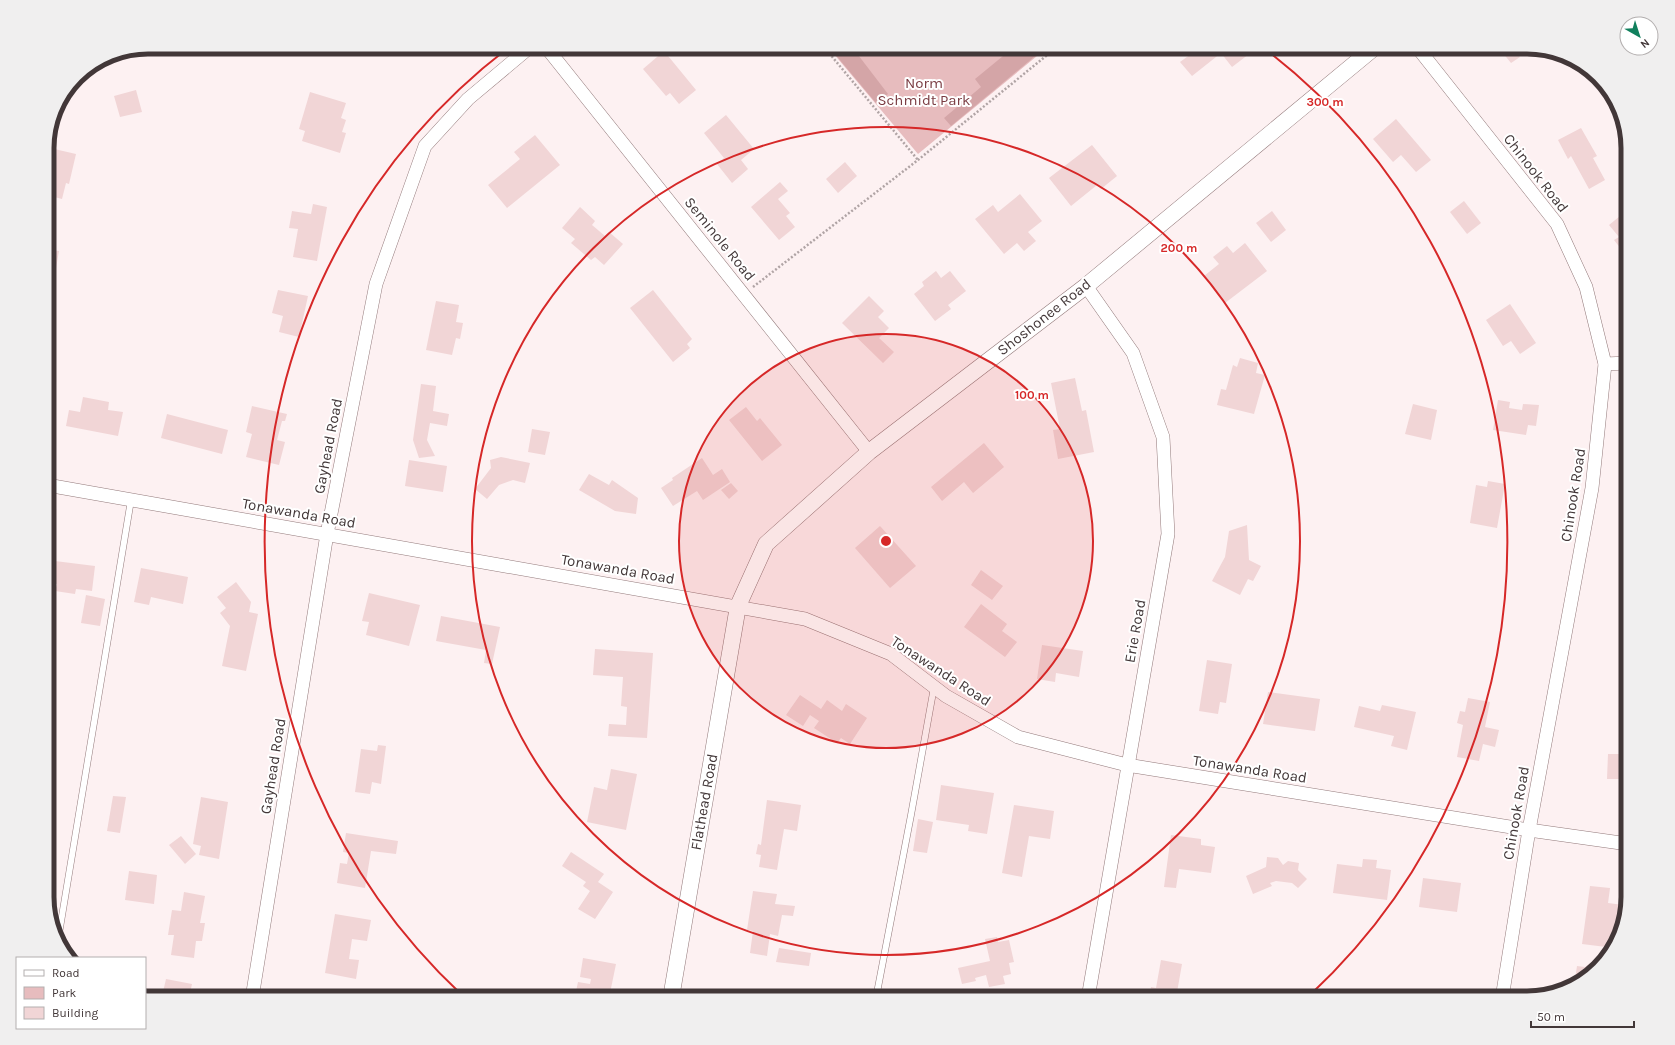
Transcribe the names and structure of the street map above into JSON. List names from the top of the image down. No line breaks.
{"streets":{"street":["Chinook Road","Seminole Road","Shoshonee Road","Gayhead Road","Tonawanda Road","Erie Road","Flathead Road"]},"crossings":[["Chinook Road","Tonawanda Road"],["Seminole Road","Shoshonee Road"],["Shoshonee Road","Tonawanda Road"],["Shoshonee Road","Erie Road"],["Shoshonee Road","Flathead Road"],["Gayhead Road","Tonawanda Road"],["Tonawanda Road","Erie Road"],["Tonawanda Road","Flathead Road"]],"parks":["Norm Schmidt Park"],"legend":["Road","Park","Building"],"scale_bar":"50 m","north":"bottom right","rings":["300 m","200 m","100 m"]}
